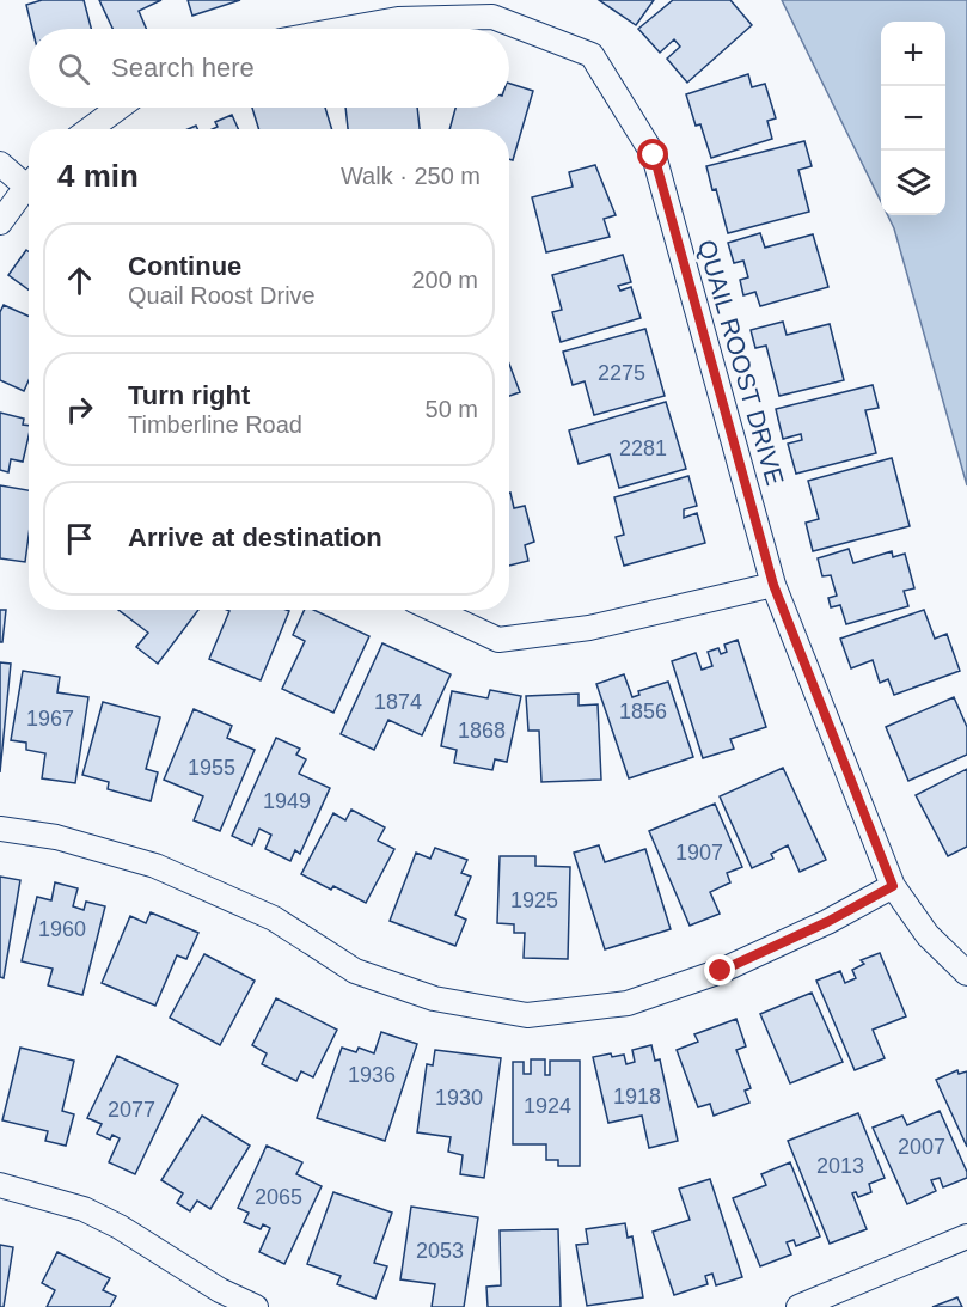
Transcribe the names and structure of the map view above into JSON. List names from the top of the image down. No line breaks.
{"streets":{"street":["QUAIL ROOST DRIVE"]},"house_numbers":["2275","2281","1874","1856","1967","1868","1955","1949","1907","1925","1960","1936","1918","1930","1924","2077","2007","2013","2065","2053"],"page":{"map_buttons":["+","−"],"search":"Search here","heading":["4 min","Walk · 250 m"],"list":[["Continue","Quail Roost Drive","200 m"],["Turn right","Timberline Road","50 m"],"Arrive at destination"]}}
